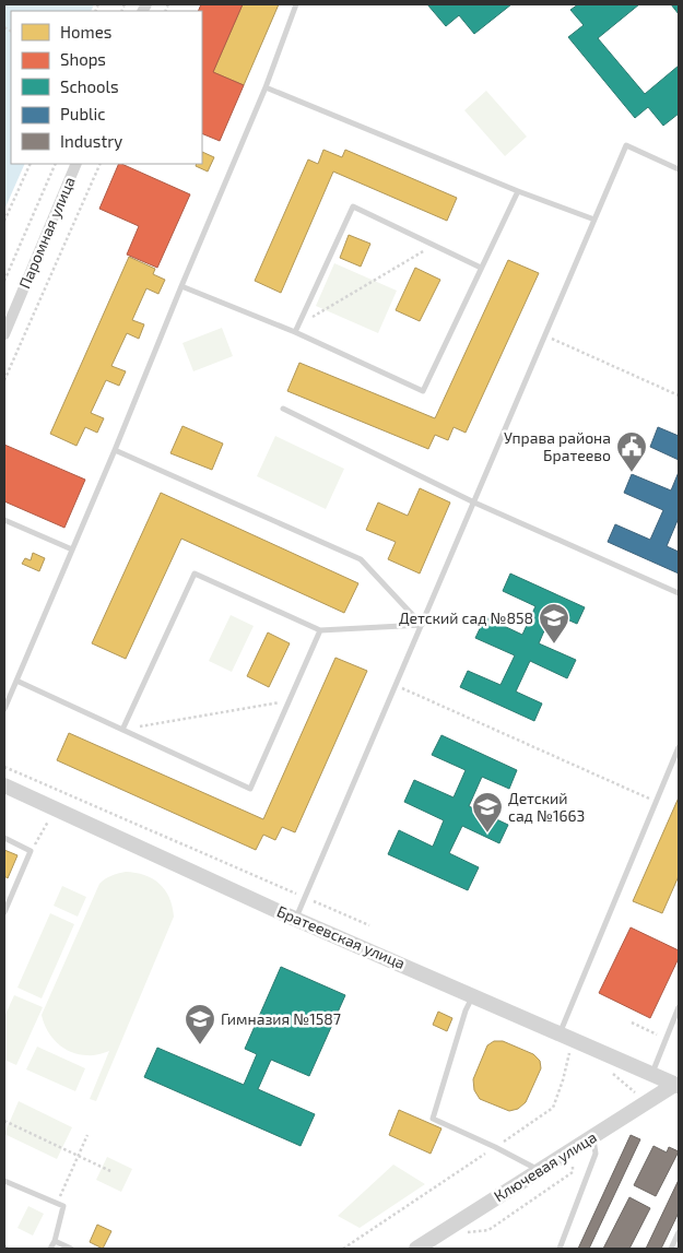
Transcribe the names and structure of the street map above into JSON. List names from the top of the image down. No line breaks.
{"streets":{"street":["Паромная улица","Братеевская улица","Ключевая улица"]},"crossings":[["Братеевская улица","Ключевая улица"]],"places":{"public building":["Управа района Братеево"],"school or university":["Детский сад №858","Детский сад №1663","Гимназия №1587"]},"legend":["Homes","Shops","Schools","Public","Industry"]}
